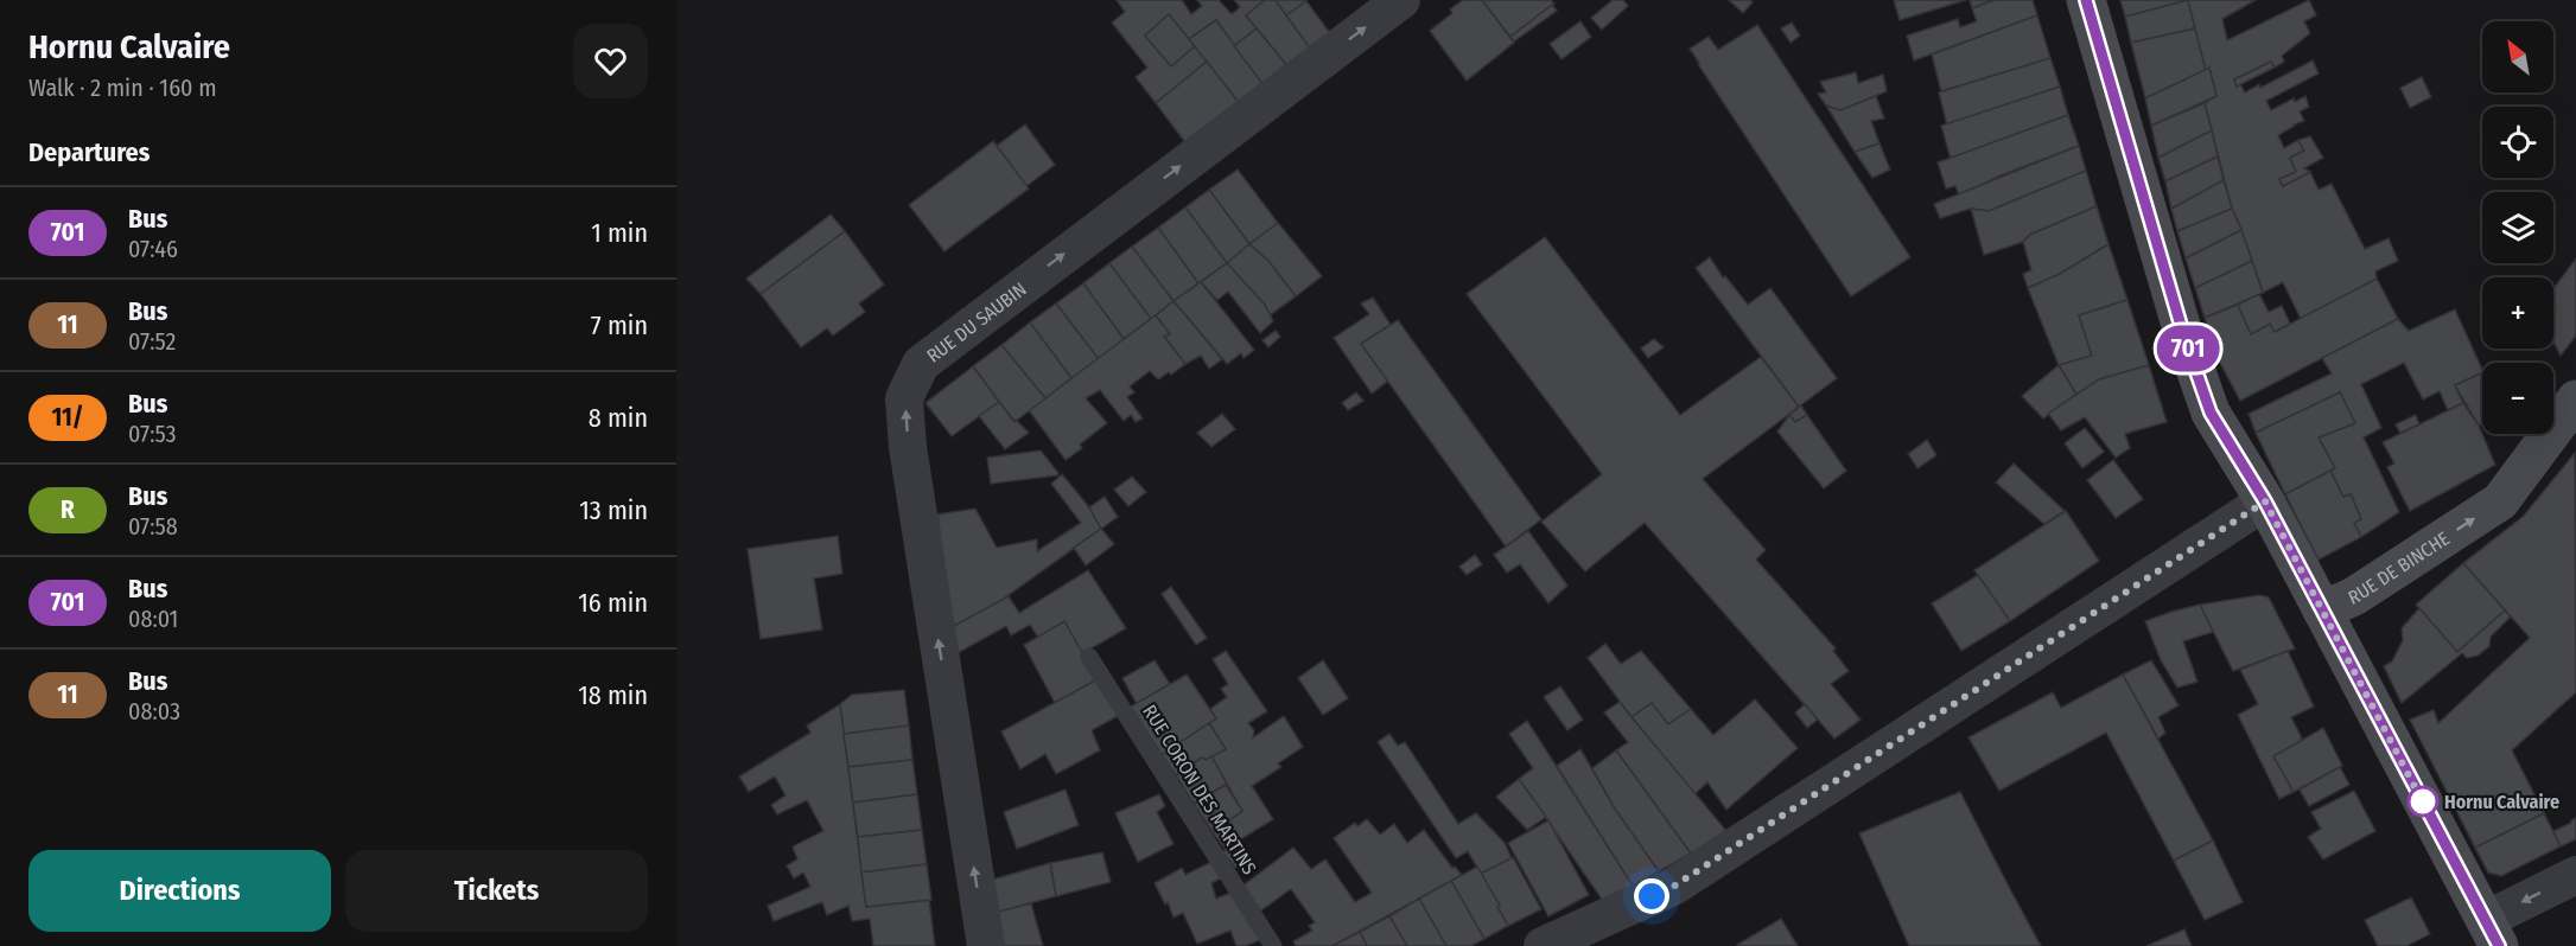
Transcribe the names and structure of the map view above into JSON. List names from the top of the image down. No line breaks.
{"streets":{"street":["RUE DU SAUBIN","RUE DE BINCHE"],"lane":["RUE CORON DES MARTINS"]},"one_way":["RUE DU SAUBIN"],"places":["Hornu Calvaire"],"lines":["bus line 701"],"north":"top left","page":{"heading":[["Hornu Calvaire","Walk · 2 min · 160 m"],"Departures"],"on_map":"701","map_buttons":["+","−"],"list":[{"mark":"701","name":"Bus","note":"07:46","value":"1 min"},{"mark":"11","name":"Bus","note":"07:52","value":"7 min"},{"mark":"11/","name":"Bus","note":"07:53","value":"8 min"},{"mark":"R","name":"Bus","note":"07:58","value":"13 min"},{"mark":"701","name":"Bus","note":"08:01","value":"16 min"},{"mark":"11","name":"Bus","note":"08:03","value":"18 min"}],"buttons":["Directions","Tickets"]}}
